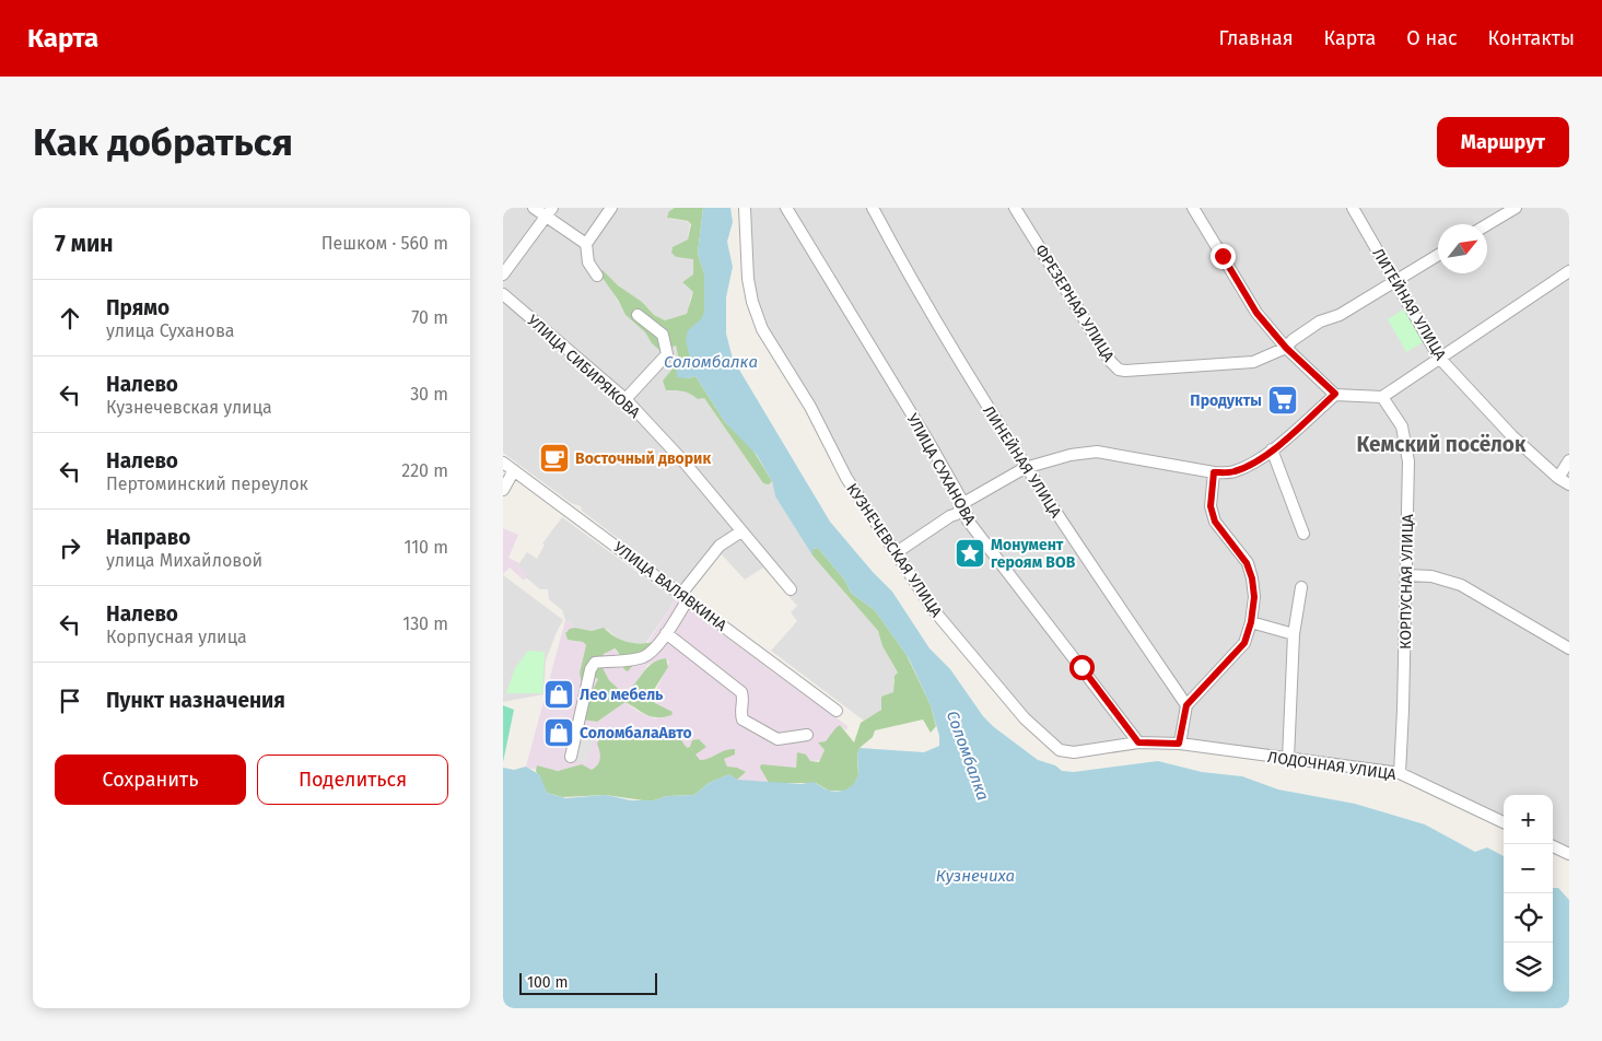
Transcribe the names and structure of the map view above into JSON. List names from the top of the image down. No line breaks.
{"streets":{"street":["ФРЕЗЕРНАЯ УЛИЦА","ЛИТЕЙНАЯ УЛИЦА","УЛИЦА СИБИРЯКОВА","ЛИНЕЙНАЯ УЛИЦА","УЛИЦА СУХАНОВА","КУЗНЕЧЕВСКАЯ УЛИЦА","КОРПУСНАЯ УЛИЦА","УЛИЦА ВАЛЯВКИНА","ЛОДОЧНАЯ УЛИЦА"]},"crossings":[["ФРЕЗЕРНАЯ УЛИЦА","ЛИТЕЙНАЯ УЛИЦА"],["УЛИЦА СУХАНОВА","КУЗНЕЧЕВСКАЯ УЛИЦА"],["КУЗНЕЧЕВСКАЯ УЛИЦА","ЛОДОЧНАЯ УЛИЦА"],["КОРПУСНАЯ УЛИЦА","ЛОДОЧНАЯ УЛИЦА"]],"districts":["Кемский посёлок"],"water":["Соломбалка","Кузнечиха"],"places":{"supermarket":["Продукты"],"cafe":["Восточный дворик"],"place":["Монумент героям ВОВ"],"shop":["Лео мебель","СоломбалаАвто"]},"scale_bar":"100 m","north":"top right","page":{"header":"Карта","nav":["Главная","Карта","О нас","Контакты"],"buttons":["Маршрут",["Сохранить","Поделиться"]],"title":"Как добраться","heading":["7 мин","Пешком · 560 m"],"list":[["Прямо","улица Суханова","70 m"],["Налево","Кузнечевская улица","30 m"],["Налево","Пертоминский переулок","220 m"],["Направо","улица Михайловой","110 m"],["Налево","Корпусная улица","130 m"],"Пункт назначения"],"map_buttons":["+","−"],"scale":"100 m"}}
